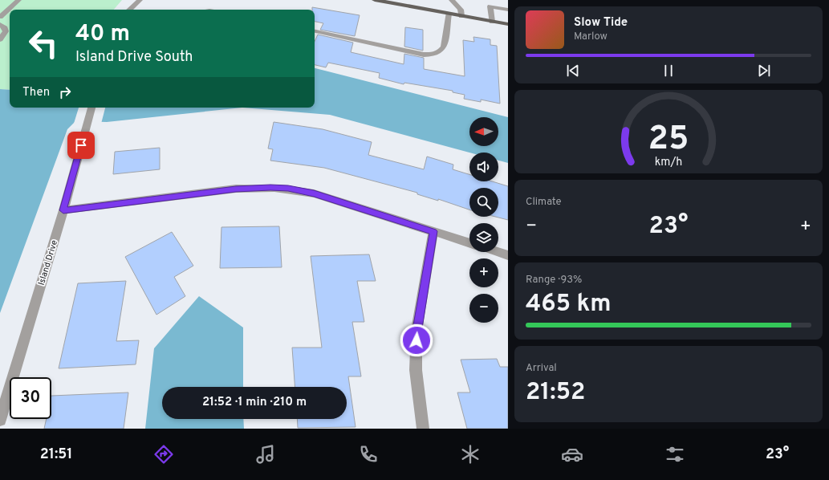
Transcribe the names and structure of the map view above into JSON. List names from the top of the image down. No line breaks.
{"streets":{"street":["Island Drive"]},"north":"left","page":{"turn":["40 m","Island Drive South"],"song":["Slow Tide","Marlow"],"then":"Then","map_buttons":["+","−"],"tile":["Climate",["Range · 93%","465 km"],["Arrival","21:52"]],"heat":["−","23°","+"],"limit":"30","trip":"21:52 · 1 min · 210 m","tabs":["21:51","23°"],"gauge":["25","km/h"]}}
